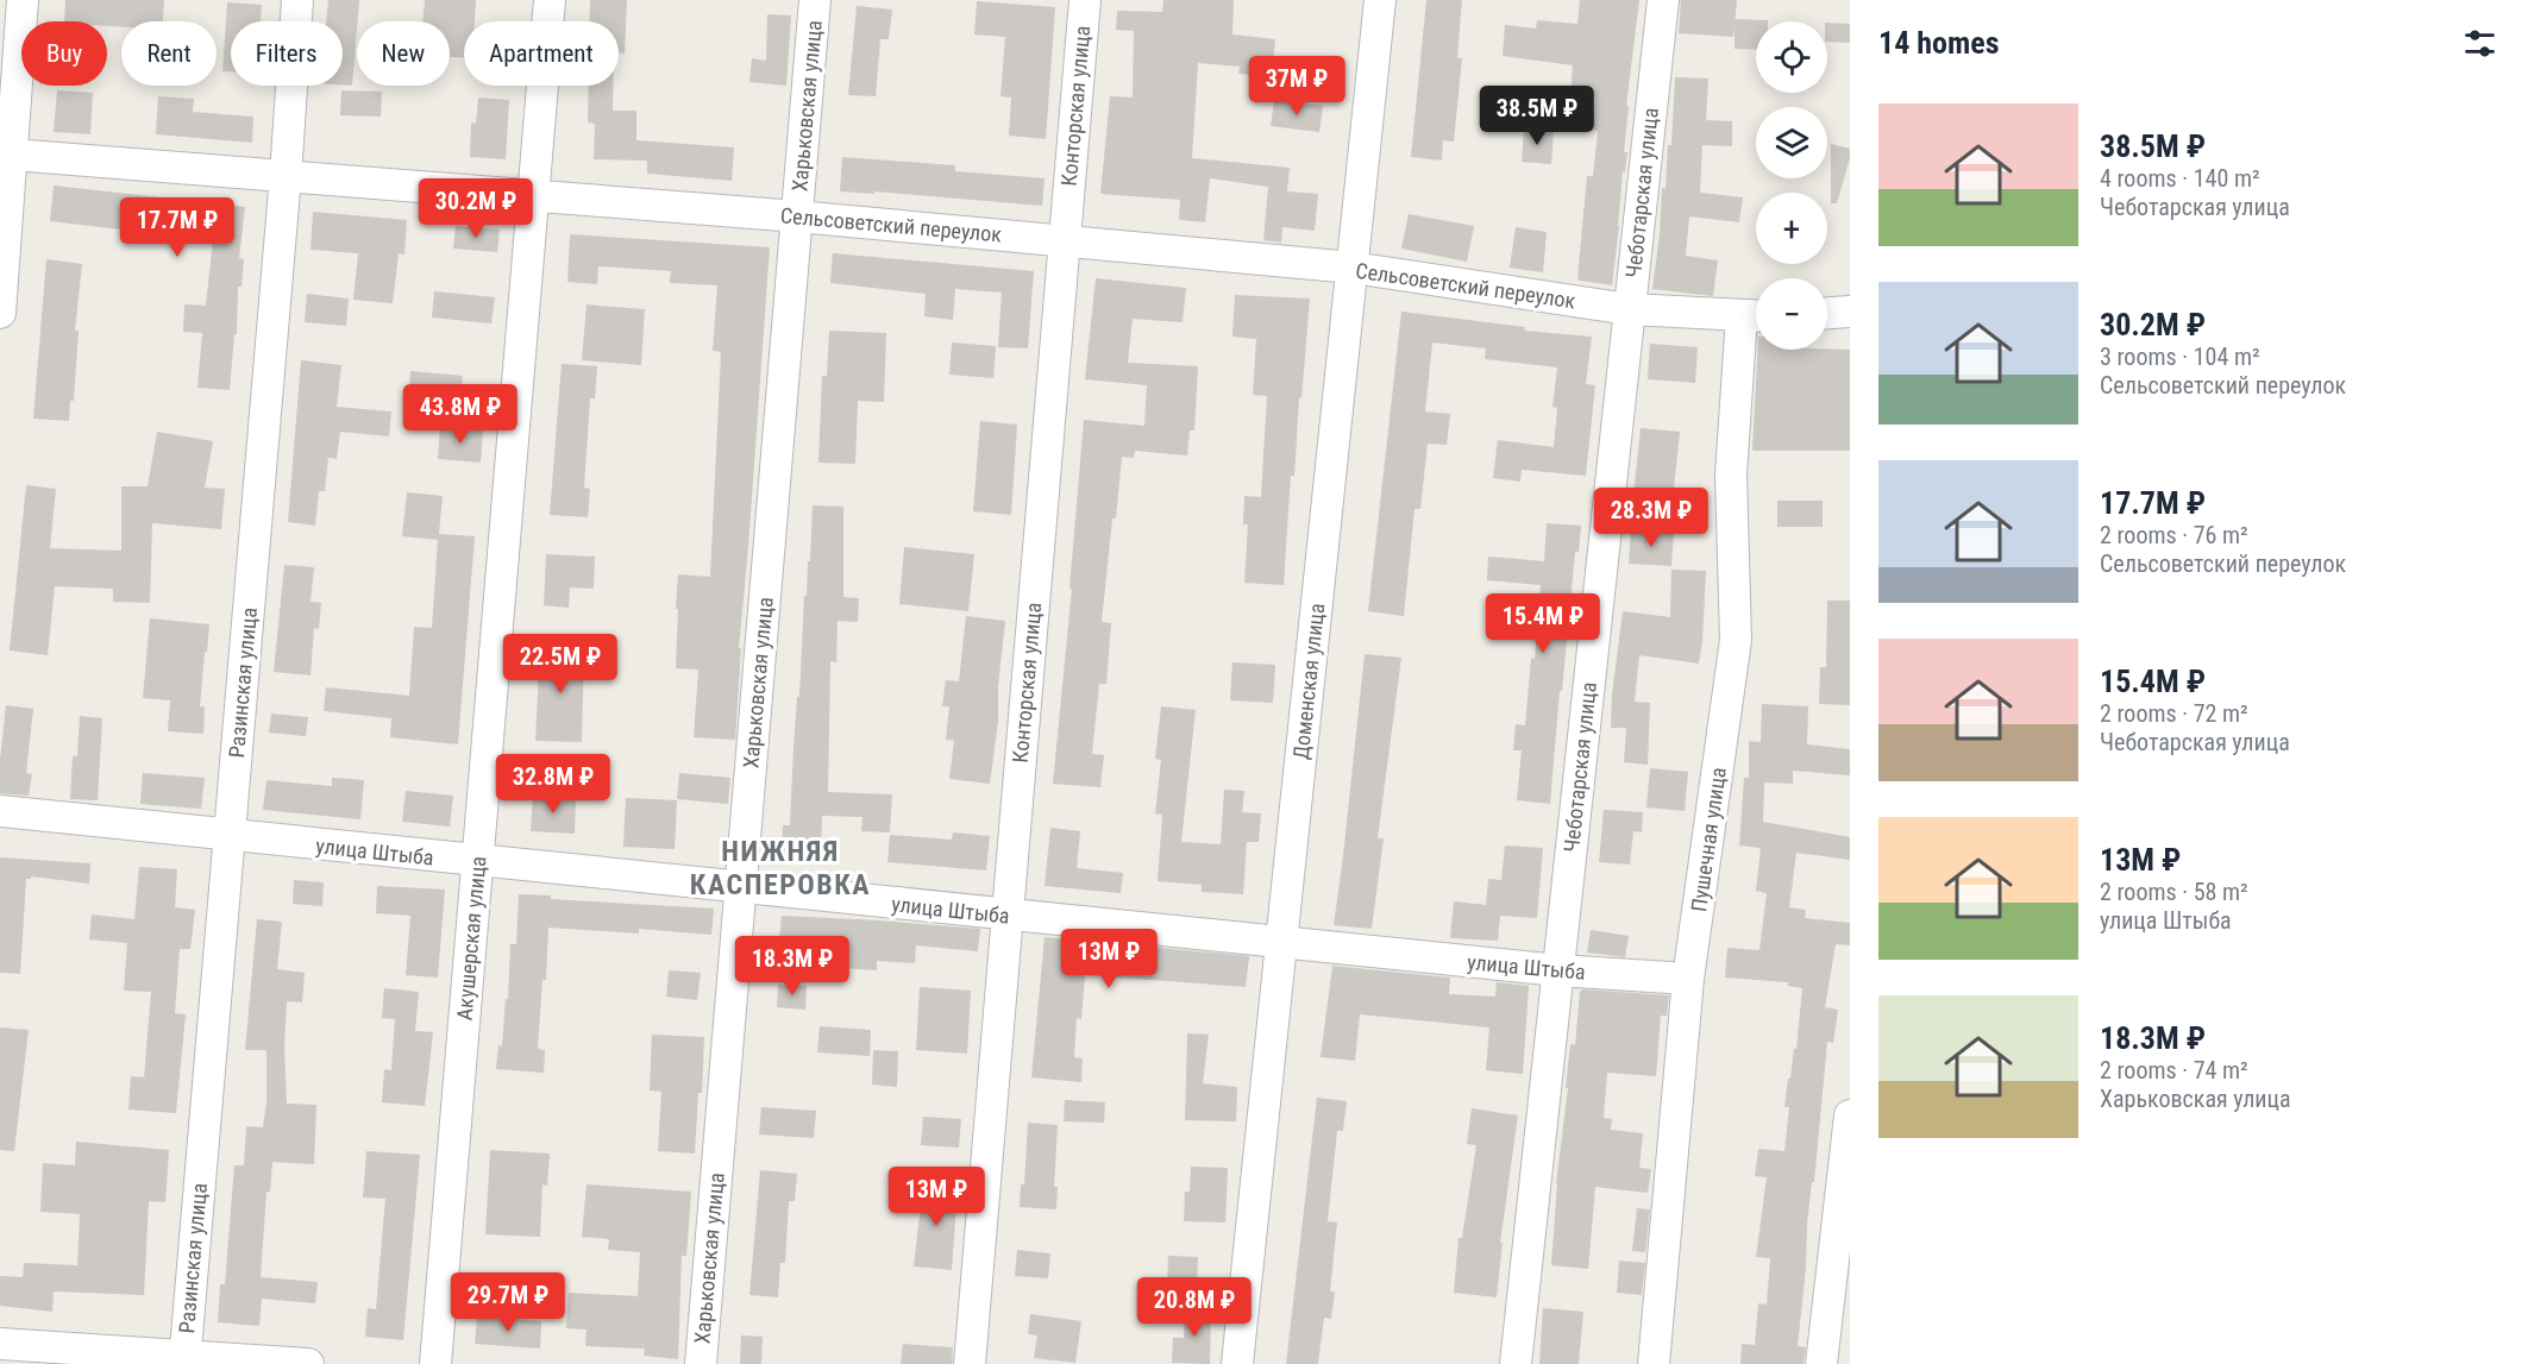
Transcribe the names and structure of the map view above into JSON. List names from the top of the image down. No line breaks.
{"streets":{"street":["Харьковская улица","Конторская улица","Чеботарская улица","Сельсоветский переулок","Доменская улица","Разинская улица","Пушечная улица","улица Штыба","Акушерская улица"]},"crossings":[["Харьковская улица","Сельсоветский переулок"],["Харьковская улица","улица Штыба"],["Конторская улица","Сельсоветский переулок"],["Конторская улица","улица Штыба"],["Чеботарская улица","Сельсоветский переулок"],["Чеботарская улица","улица Штыба"],["Сельсоветский переулок","Доменская улица"],["Сельсоветский переулок","Разинская улица"],["Сельсоветский переулок","Пушечная улица"],["Сельсоветский переулок","Акушерская улица"],["Доменская улица","улица Штыба"],["Разинская улица","улица Штыба"],["Пушечная улица","улица Штыба"],["улица Штыба","Акушерская улица"]],"districts":["НИЖНЯЯ КАСПЕРОВКА"],"page":{"heading":"14 homes","map_buttons":["+","−"],"chip":["Buy","Rent","Filters","New","Apartment"],"price":["37M ₽","38.5M ₽","30.2M ₽","17.7M ₽","43.8M ₽","28.3M ₽","15.4M ₽","22.5M ₽","32.8M ₽","13M ₽","18.3M ₽","13M ₽","29.7M ₽","20.8M ₽"],"list":[{"name":"38.5M ₽","note":"4 rooms · 140 m² · Чеботарская улица"},{"name":"30.2M ₽","note":"3 rooms · 104 m² · Сельсоветский переулок"},{"name":"17.7M ₽","note":"2 rooms · 76 m² · Сельсоветский переулок"},{"name":"15.4M ₽","note":"2 rooms · 72 m² · Чеботарская улица"},{"name":"13M ₽","note":"2 rooms · 58 m² · улица Штыба"},{"name":"18.3M ₽","note":"2 rooms · 74 m² · Харьковская улица"}]}}
